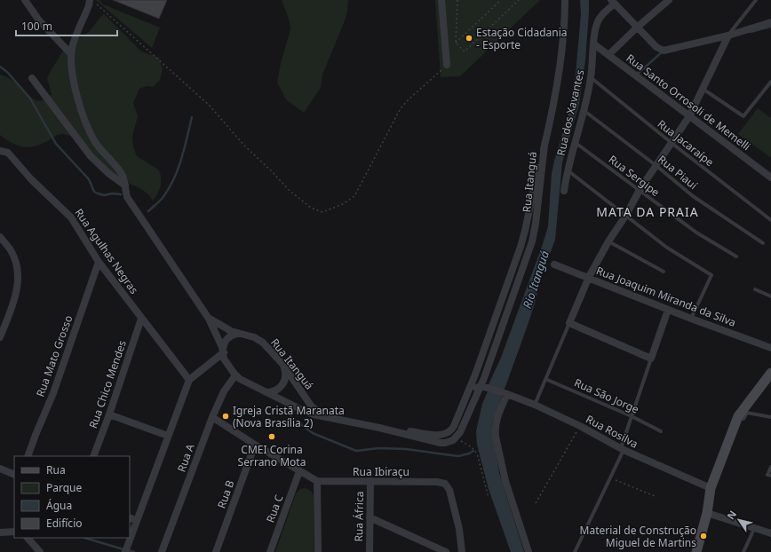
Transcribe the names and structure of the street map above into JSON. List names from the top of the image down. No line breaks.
{"streets":{"street":["Rua Santo Orrosoli de Memelli","Rua dos Xavantes","Rua Itanguá","Rua Agulhas Negras","Rua Joaquim Miranda da Silva","Rua Mato Grosso","Rua Chico Mendes","Rua Rosilva","Rua A","Rua Ibiraçu","Rua B","Rua C","Rua África"],"lane":["Rua Jacaraípe","Rua Piauí","Rua Sergipe","Rua São Jorge"]},"crossings":[["Rua Santo Orrosoli de Memelli","Rua dos Xavantes"],["Rua dos Xavantes","Rua Jacaraípe"],["Rua dos Xavantes","Rua Piauí"],["Rua dos Xavantes","Rua Sergipe"],["Rua Itanguá","Rua Rosilva"],["Rua Itanguá","Rua A"],["Rua Agulhas Negras","Rua Mato Grosso"],["Rua Agulhas Negras","Rua Chico Mendes"],["Rua Ibiraçu","Rua África"]],"districts":["MATA DA PRAIA"],"water":["Rio Itanguá"],"places":["Estação Cidadania - Esporte","Igreja Cristã Maranata (Nova Brasília 2)","CMEI Corina Serrano Mota","Material de Construção Miguel de Martins"],"legend":["Rua","Parque","Água","Edifício"],"scale_bar":"100 m","north":"top left"}
